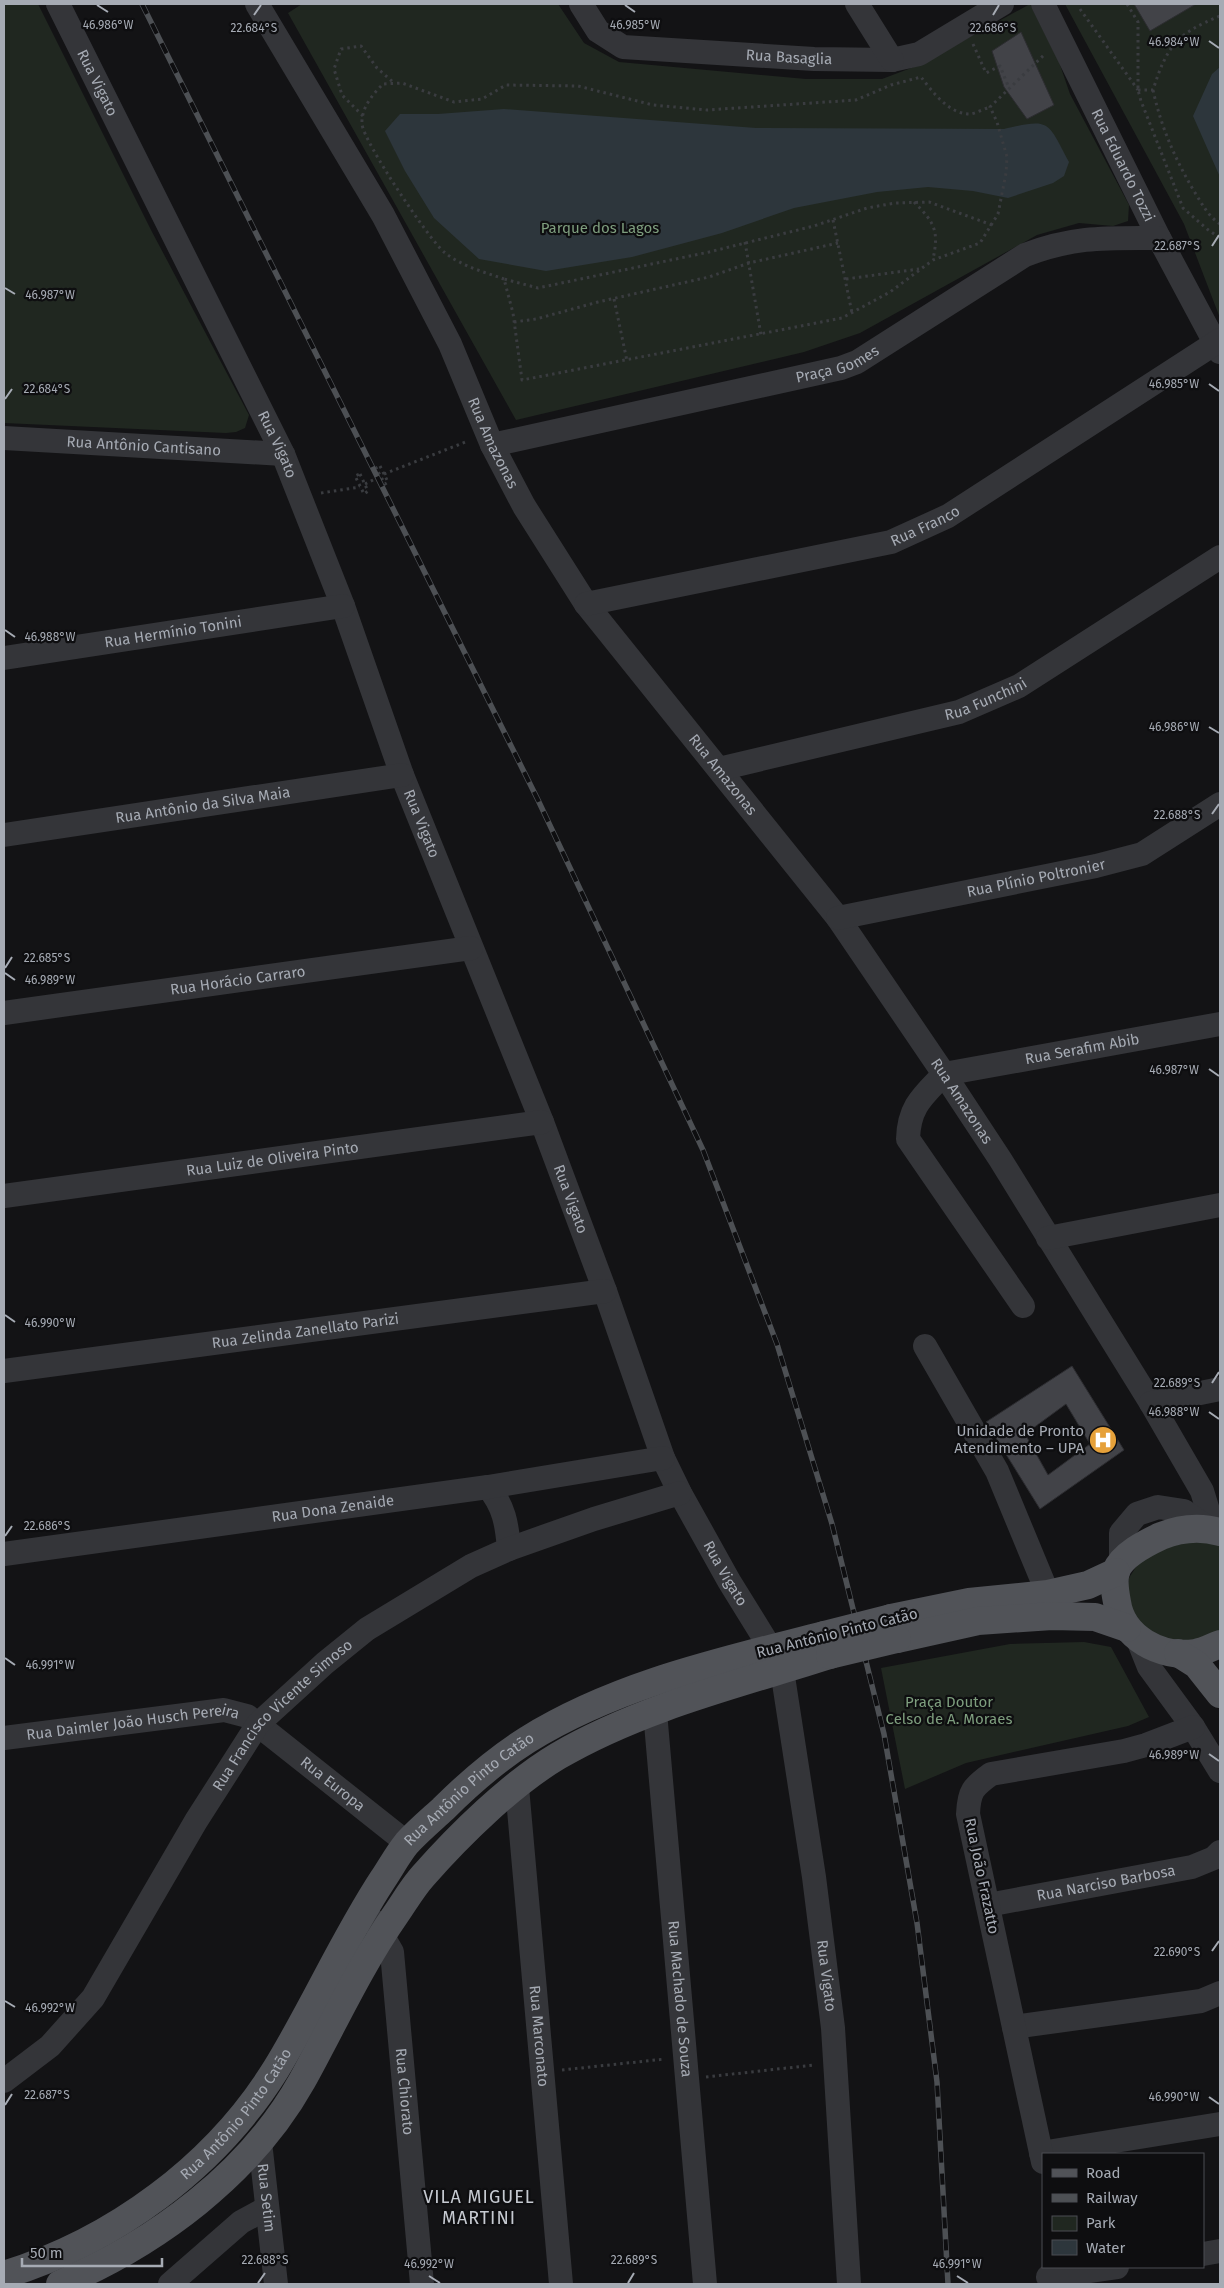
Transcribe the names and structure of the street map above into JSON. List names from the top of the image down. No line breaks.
{"streets":{"main road":["Rua Antônio Pinto Catão"],"street":["Rua Basaglia","Rua Vigato","Rua Eduardo Tozzi","Praça Gomes","Rua Amazonas","Rua Antônio Cantisano","Rua Franco","Rua Hermínio Tonini","Rua Funchini","Rua Antônio da Silva Maia","Rua Plínio Poltronier","Rua Horácio Carraro","Rua Serafim Abib","Rua Luiz de Oliveira Pinto","Rua Zelinda Zanellato Parizi","Rua Dona Zenaide","Rua Francisco Vicente Simoso","Rua Daimler João Husch Pereira","Rua Europa","Rua João Frazatto","Rua Narciso Barbosa","Rua Machado de Souza","Rua Marconato","Rua Chiorato","Rua Setim"]},"crossings":[["Rua Vigato","Rua Antônio Cantisano"],["Rua Vigato","Rua Hermínio Tonini"],["Rua Vigato","Rua Antônio da Silva Maia"],["Rua Vigato","Rua Horácio Carraro"],["Rua Vigato","Rua Luiz de Oliveira Pinto"],["Rua Vigato","Rua Zelinda Zanellato Parizi"],["Rua Vigato","Rua Dona Zenaide"],["Rua Vigato","Rua Antônio Pinto Catão"],["Rua Vigato","Rua Francisco Vicente Simoso"],["Rua Eduardo Tozzi","Praça Gomes"],["Rua Eduardo Tozzi","Rua Franco"],["Praça Gomes","Rua Amazonas"],["Rua Amazonas","Rua Franco"],["Rua Amazonas","Rua Funchini"],["Rua Amazonas","Rua Plínio Poltronier"],["Rua Amazonas","Rua Serafim Abib"],["Rua Amazonas","Rua Antônio Pinto Catão"],["Rua Antônio Pinto Catão","Rua Europa"],["Rua Antônio Pinto Catão","Rua Machado de Souza"],["Rua Antônio Pinto Catão","Rua Marconato"],["Rua Antônio Pinto Catão","Rua Chiorato"],["Rua Antônio Pinto Catão","Rua Setim"],["Rua Francisco Vicente Simoso","Rua Daimler João Husch Pereira"],["Rua Francisco Vicente Simoso","Rua Europa"],["Rua Daimler João Husch Pereira","Rua Europa"],["Rua João Frazatto","Rua Narciso Barbosa"]],"districts":["VILA MIGUEL MARTINI"],"parks":["Parque dos Lagos","Praça Doutor Celso de A. Moraes"],"places":{"hospital":["Unidade de Pronto Atendimento – UPA"]},"legend":["Road","Railway","Park","Water"],"scale_bar":"50 m","coordinates":["46.986°W","46.985°W","22.684°S","22.686°S","46.984°W","22.687°S","46.987°W","46.988°W","22.688°S","22.685°S","46.989°W","46.990°W","22.689°S","46.991°W","22.690°S","46.992°W"]}
